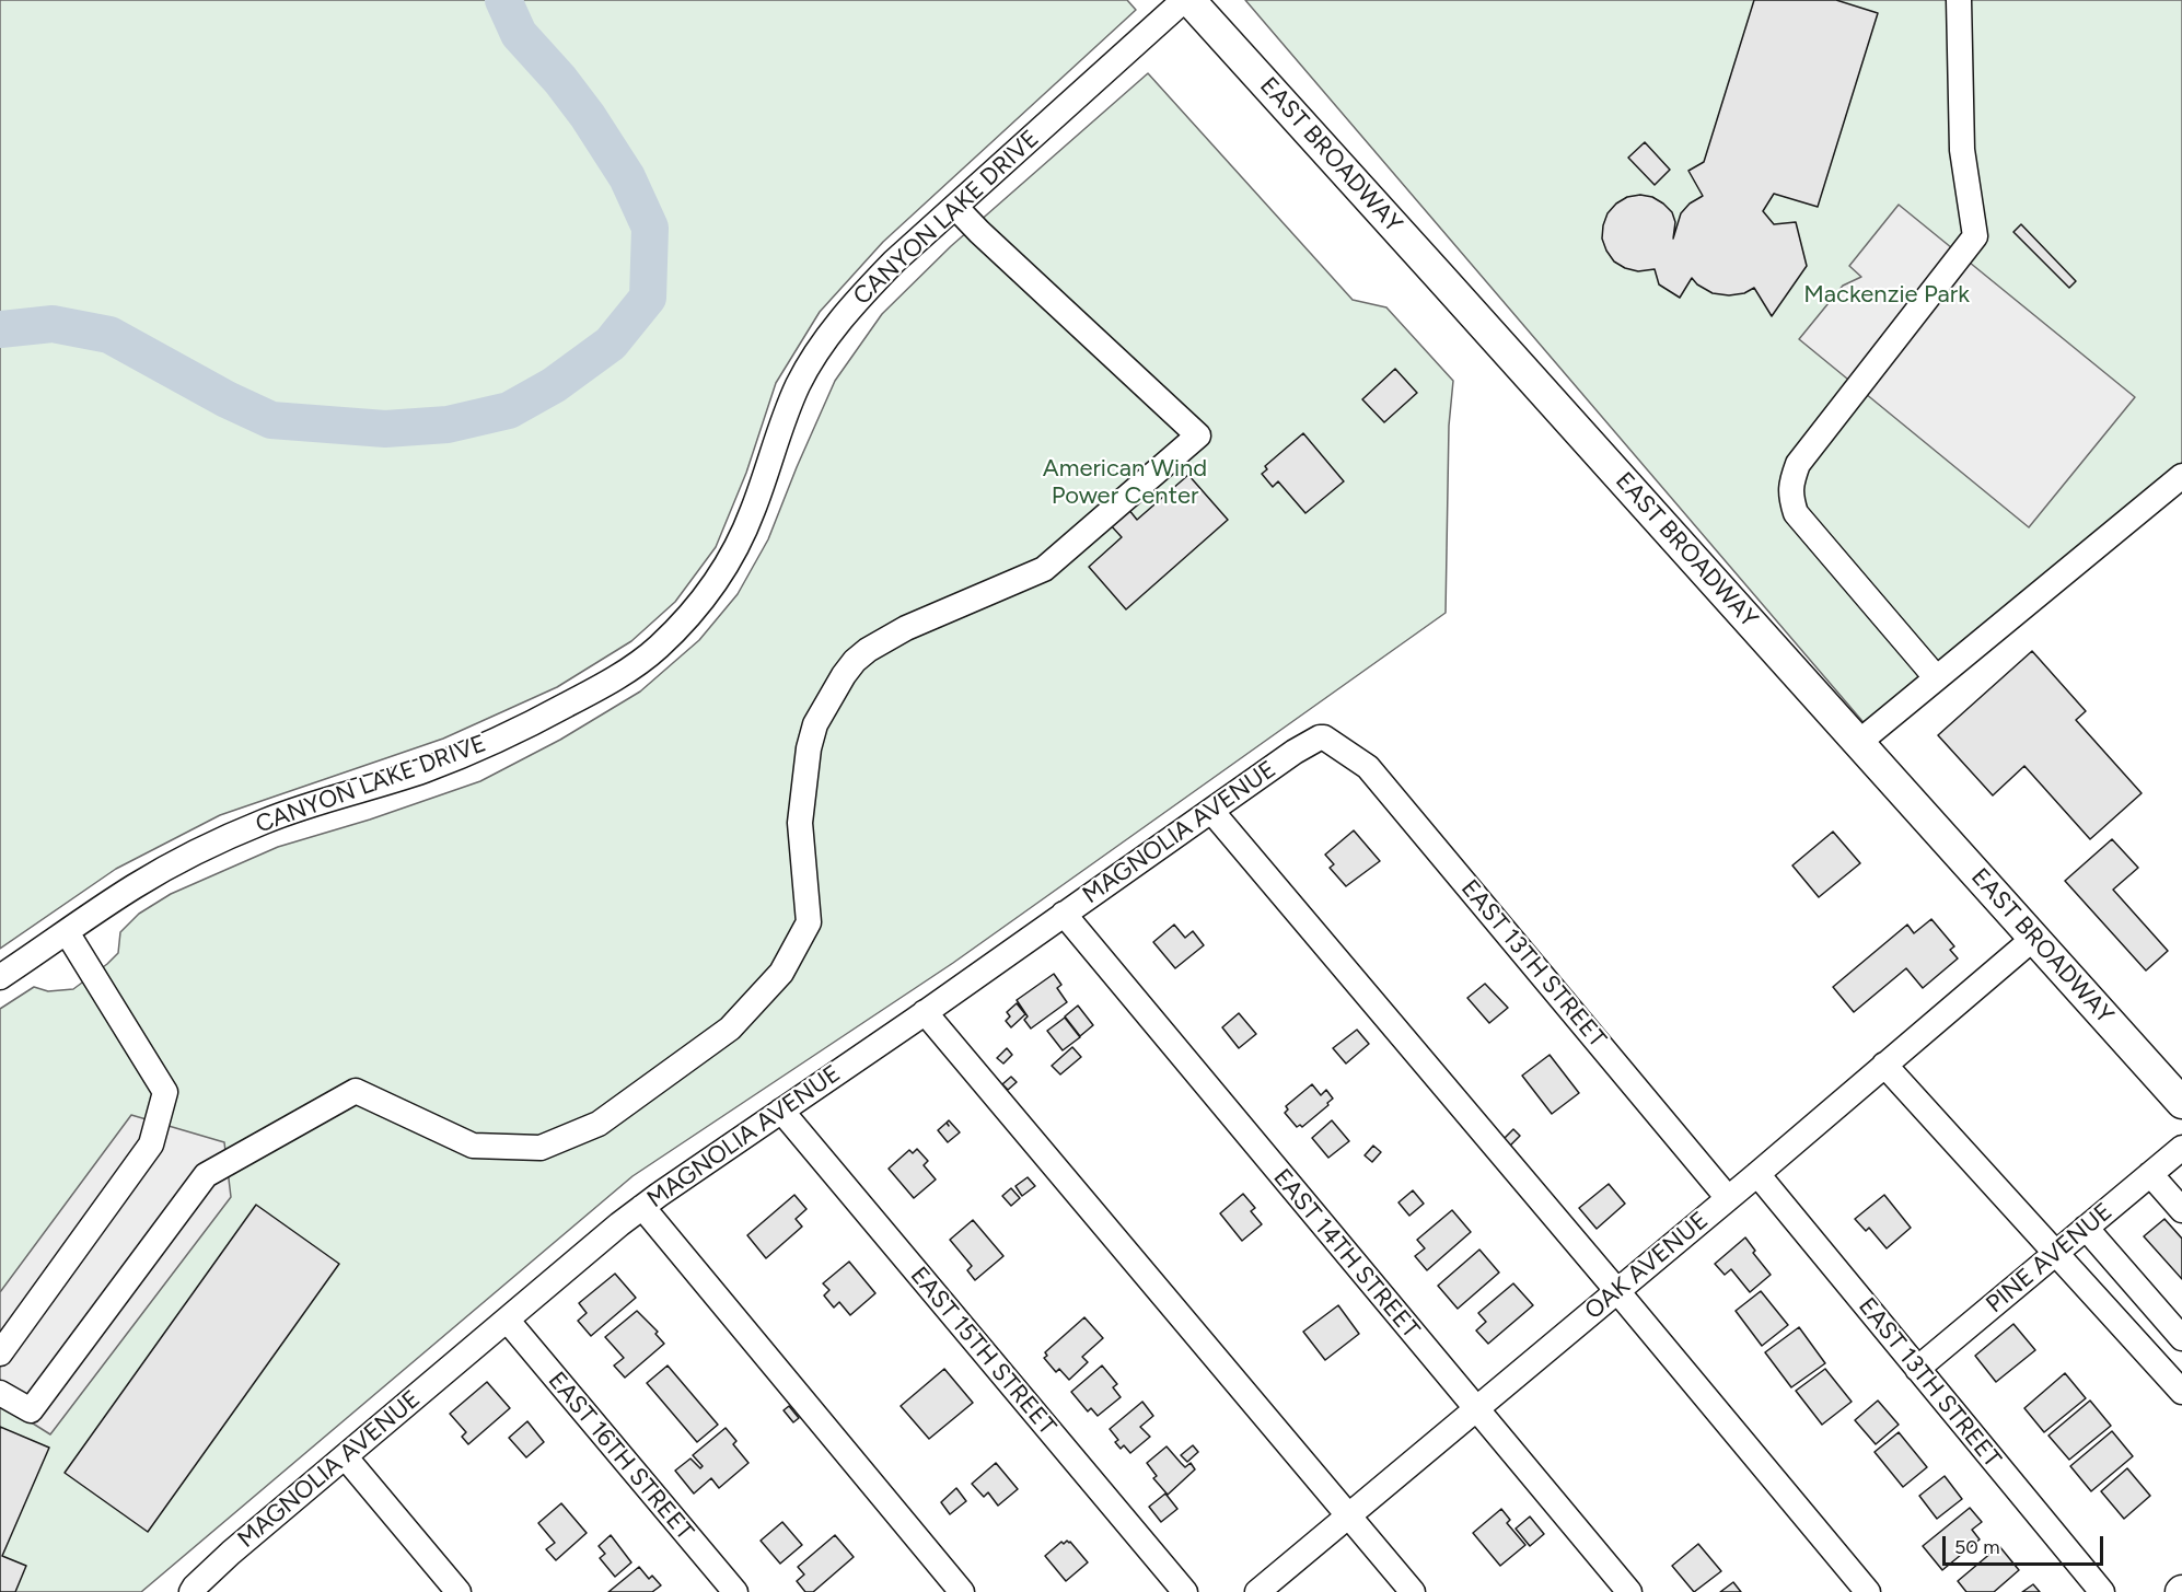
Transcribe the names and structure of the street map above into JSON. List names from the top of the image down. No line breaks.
{"streets":{"main road":["EAST BROADWAY"],"street":["CANYON LAKE DRIVE","MAGNOLIA AVENUE","EAST 13TH STREET","EAST 14TH STREET","PINE AVENUE","OAK AVENUE","EAST 15TH STREET","EAST 16TH STREET"]},"crossings":[["EAST BROADWAY","OAK AVENUE"],["MAGNOLIA AVENUE","EAST 13TH STREET"],["MAGNOLIA AVENUE","EAST 14TH STREET"],["MAGNOLIA AVENUE","EAST 15TH STREET"],["MAGNOLIA AVENUE","EAST 16TH STREET"],["EAST 13TH STREET","PINE AVENUE"],["EAST 13TH STREET","OAK AVENUE"],["EAST 14TH STREET","OAK AVENUE"]],"parks":["Mackenzie Park","American Wind Power Center"],"scale_bar":"50 m"}
